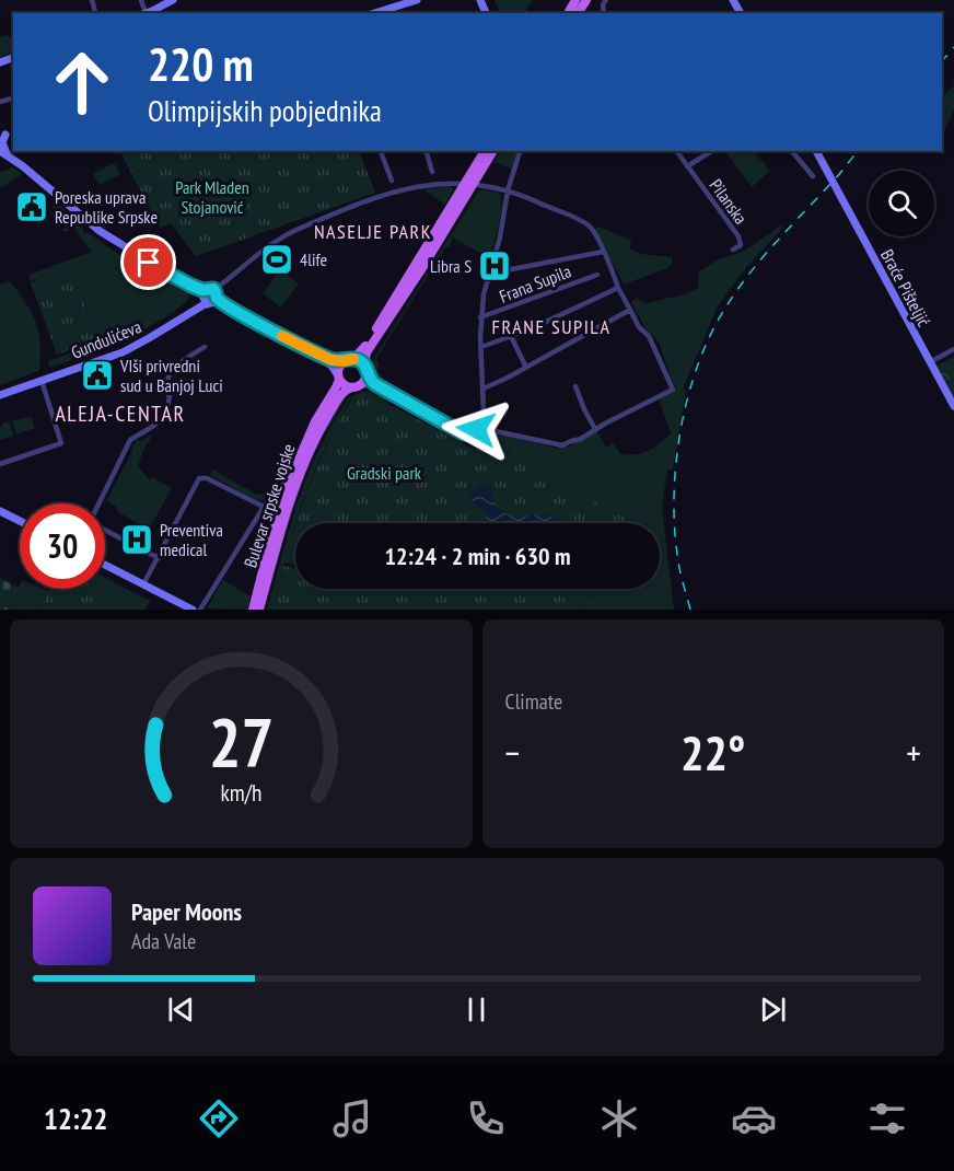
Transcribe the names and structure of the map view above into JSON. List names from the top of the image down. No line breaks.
{"streets":{"main road":["Bulevar srpske vojske"],"street":["Pilanska","Frana Supila","Braće Pišteljić","Gundulićeva"]},"districts":["NASELJE PARK","FRANE SUPILA","ALEJA-CENTAR"],"parks":["Park Mladen Stojanović","Gradski park"],"places":{"public building":["Poreska uprava Republike Srpske","VIši privredni sud u Banjoj Luci"],"sports":["4life"],"hospital":["Libra S","Preventiva medical"]},"page":{"turn":["220 m","Olimpijskih pobjednika"],"limit":"30","trip":"12:24 · 2 min · 630 m","tile":"Climate","heat":["−","22°","+"],"song":["Paper Moons","Ada Vale"],"tabs":"12:22","gauge":["27","km/h"]}}
